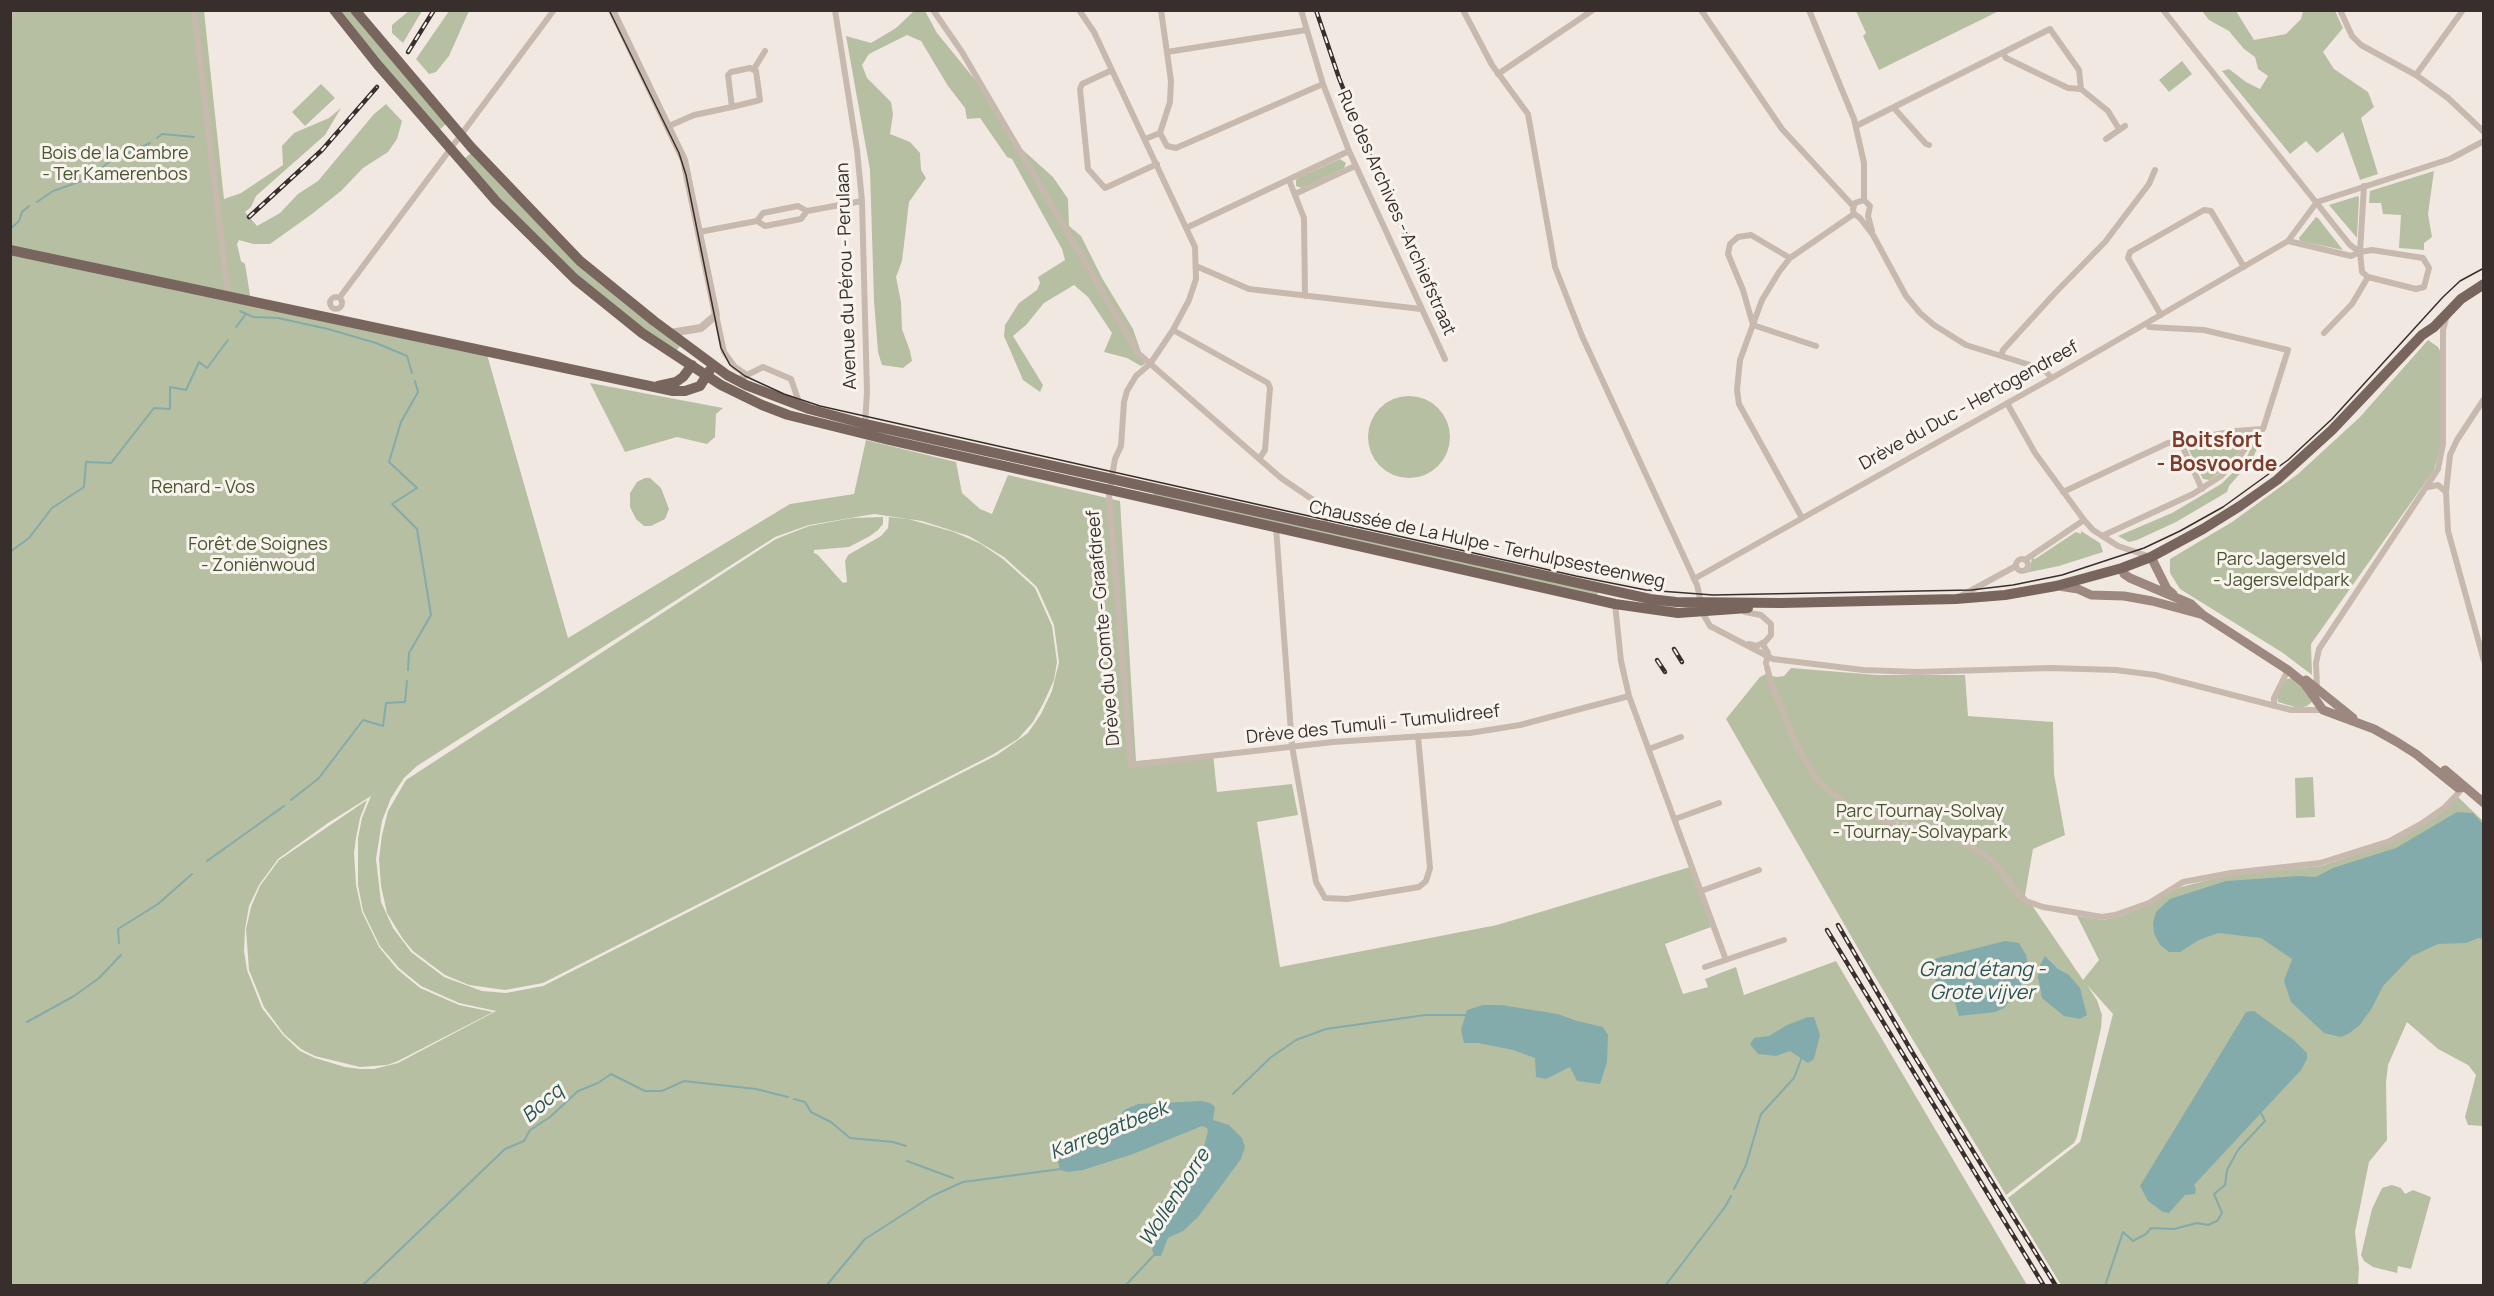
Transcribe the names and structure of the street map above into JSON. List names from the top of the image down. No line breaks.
{"streets":{"main road":["Chaussée de La Hulpe - Terhulpsesteenweg"],"street":["Rue des Archives - Archiefstraat","Avenue du Pérou - Perulaan","Drève du Duc - Hertogendreef","Drève du Comte - Graafdreef","Drève des Tumuli - Tumulidreef"]},"crossings":[["Chaussée de La Hulpe - Terhulpsesteenweg","Drève du Comte - Graafdreef"],["Drève du Comte - Graafdreef","Drève des Tumuli - Tumulidreef"]],"districts":["Boitsfort - Bosvoorde"],"water":["Grand étang - Grote vijver","Bocq","Karregatbeek","Wollenborre"],"parks":["Bois de la Cambre - Ter Kamerenbos","Renard - Vos","Forêt de Soignes - Zoniënwoud","Parc Jagersveld - Jagersveldpark","Parc Tournay-Solvay - Tournay-Solvaypark"]}
